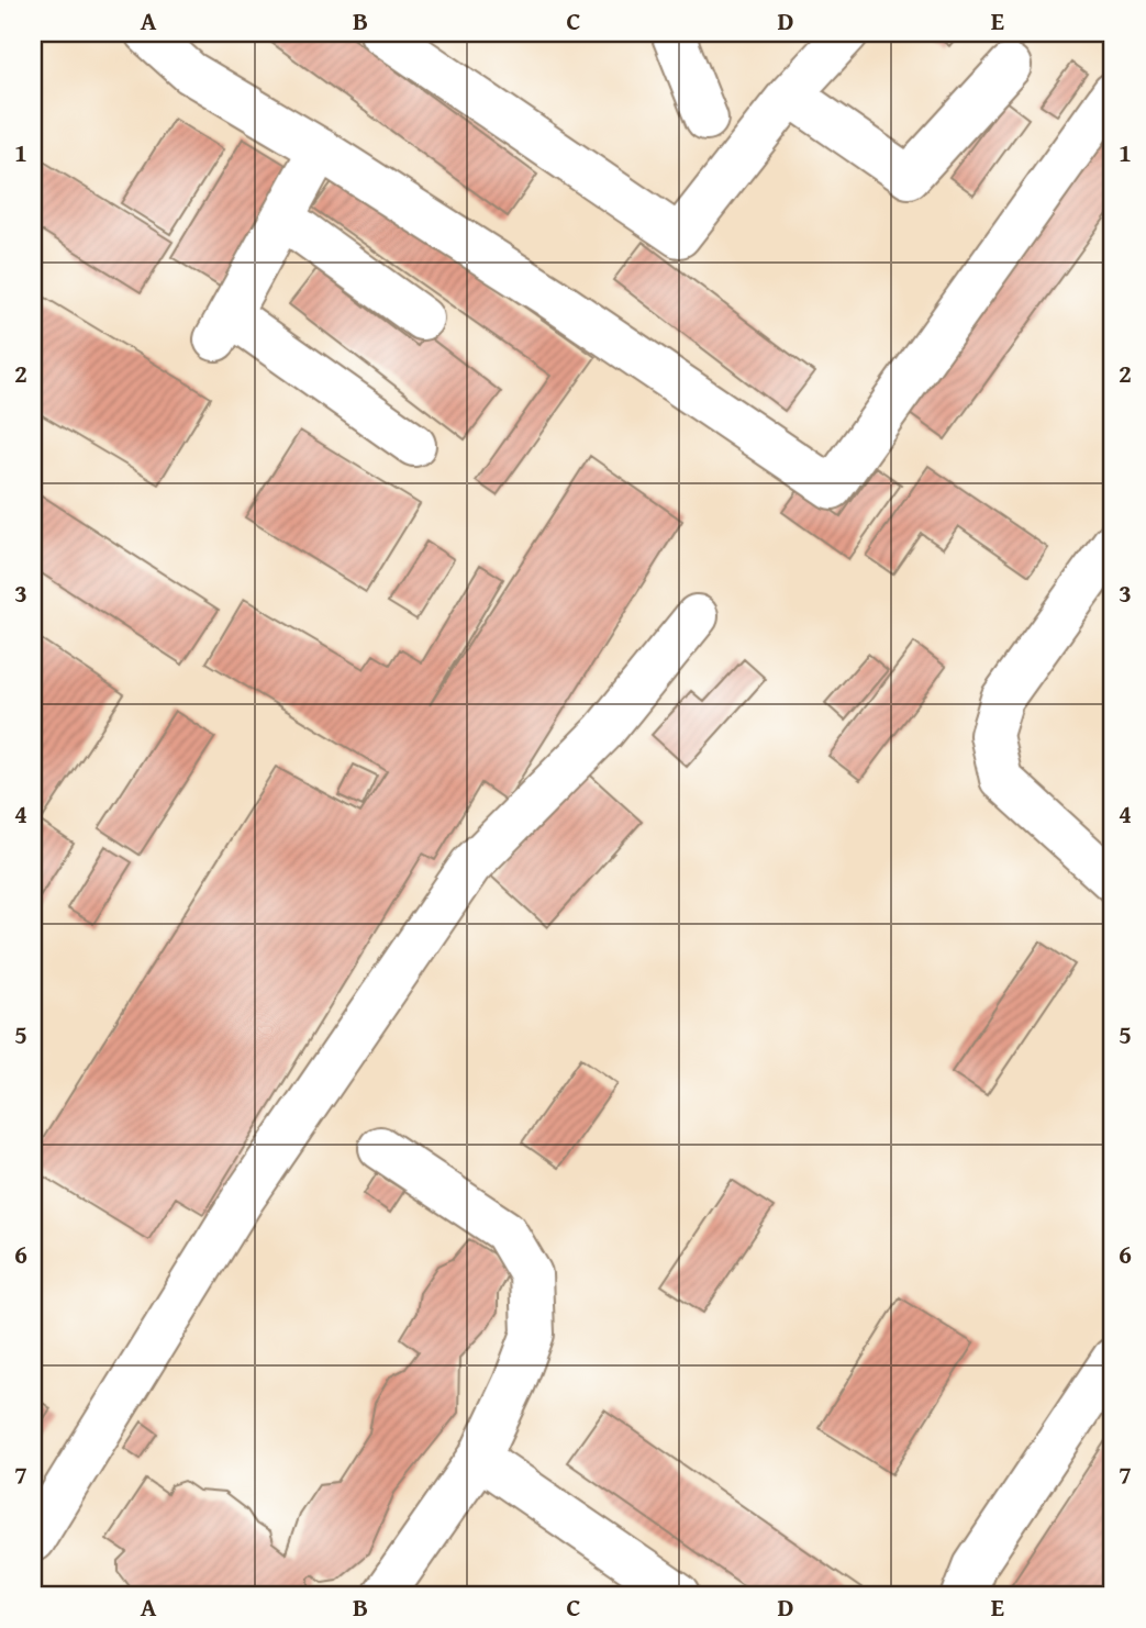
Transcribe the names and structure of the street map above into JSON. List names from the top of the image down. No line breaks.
{"grid":{"columns":["A","B","C","D","E"],"rows":["1","2","3","4","5","6","7"]}}
